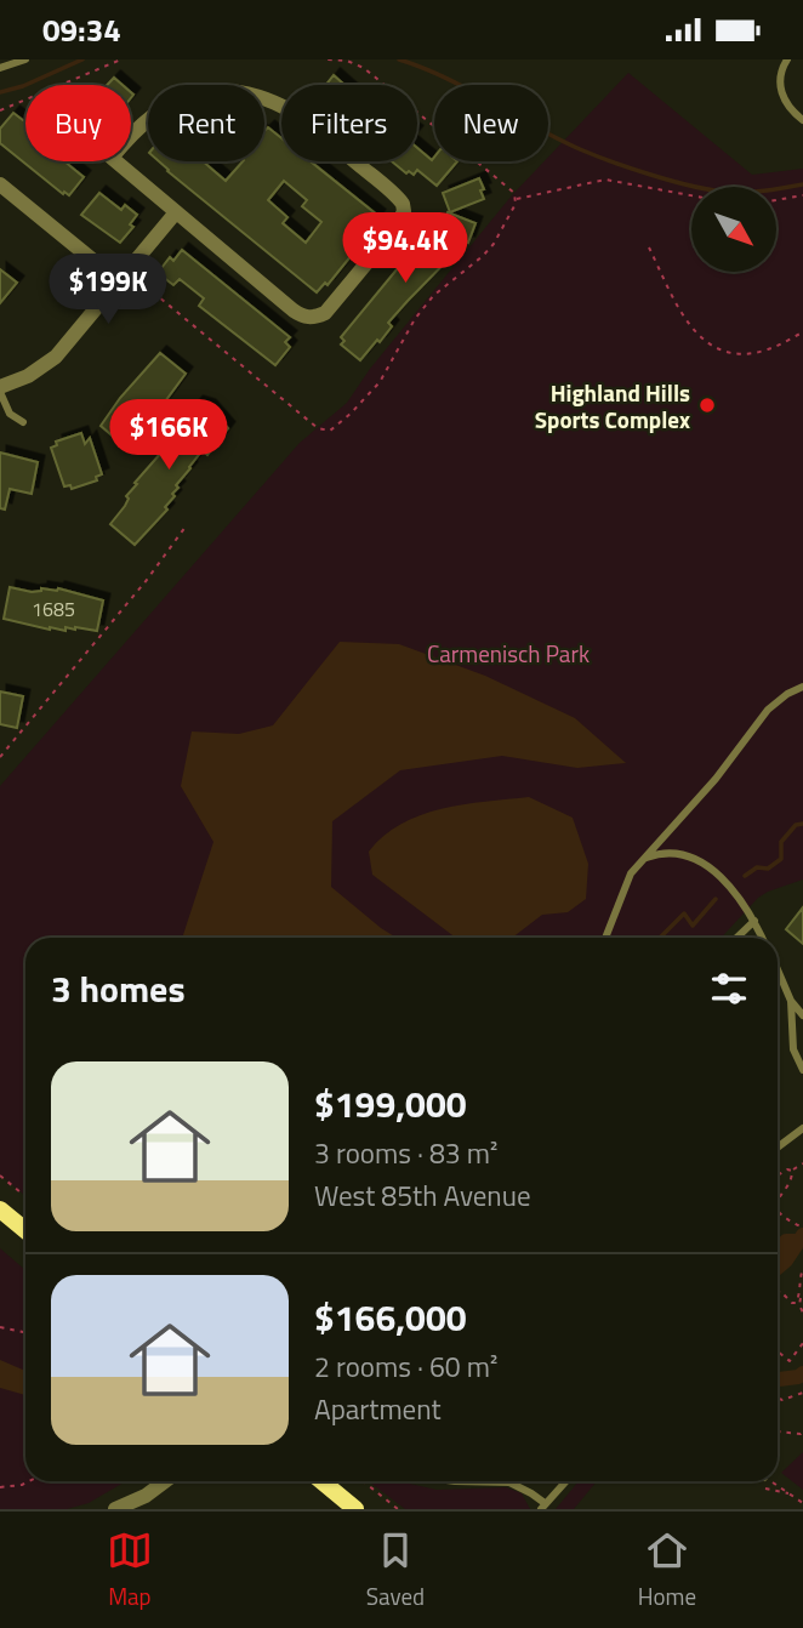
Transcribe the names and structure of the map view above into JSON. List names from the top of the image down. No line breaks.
{"parks":["Carmenisch Park"],"places":["Highland Hills Sports Complex"],"house_numbers":["1685"],"north":"bottom right","page":{"status":"09:34","chip":["Buy","Rent","Filters","New"],"price":["$94.4K","$199K","$166K"],"heading":"3 homes","list":[{"name":"$199,000","note":"3 rooms · 83 m² · West 85th Avenue"},{"name":"$166,000","note":"2 rooms · 60 m² · Apartment"}],"tabs":["Map","Saved","Home"]}}
